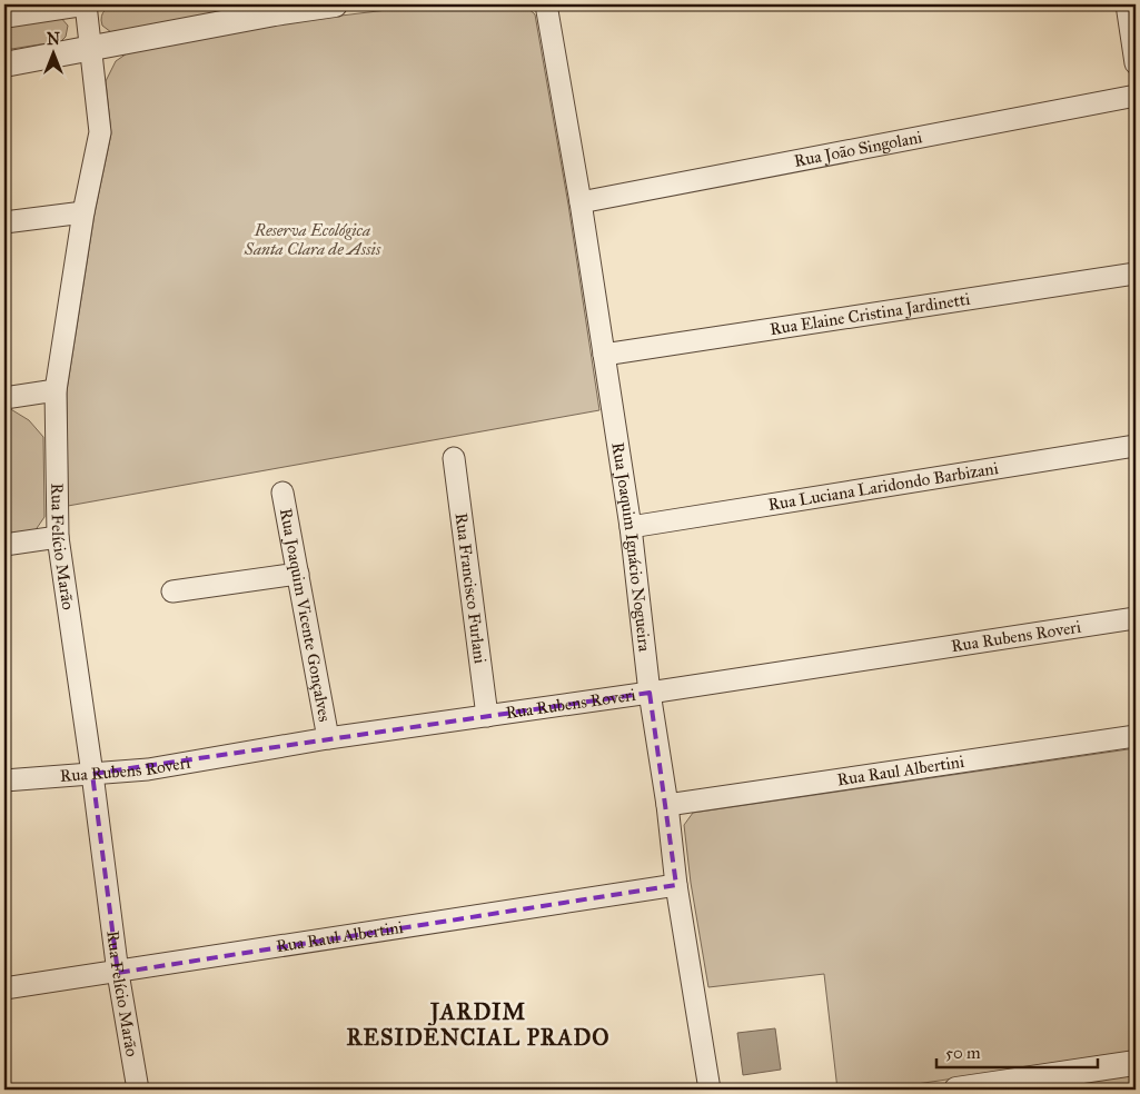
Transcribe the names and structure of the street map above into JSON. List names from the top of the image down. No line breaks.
{"streets":{"street":["Rua João Singolani","Rua Elaine Cristina Jardinetti","Rua Luciana Laridondo Barbizani","Rua Felício Marão","Rua Joaquim Ignácio Nogueira","Rua Francisco Furlani","Rua Joaquim Vicente Gonçalves","Rua Rubens Roveri","Rua Raul Albertini"]},"crossings":[["Rua João Singolani","Rua Joaquim Ignácio Nogueira"],["Rua Elaine Cristina Jardinetti","Rua Joaquim Ignácio Nogueira"],["Rua Luciana Laridondo Barbizani","Rua Joaquim Ignácio Nogueira"],["Rua Felício Marão","Rua Rubens Roveri"],["Rua Felício Marão","Rua Raul Albertini"],["Rua Joaquim Ignácio Nogueira","Rua Rubens Roveri"],["Rua Joaquim Ignácio Nogueira","Rua Raul Albertini"],["Rua Francisco Furlani","Rua Rubens Roveri"],["Rua Joaquim Vicente Gonçalves","Rua Rubens Roveri"]],"districts":["JARDIM RESIDENCIAL PRADO"],"parks":["Reserva Ecológica Santa Clara de Assis"],"scale_bar":"50 m","north":"top"}
